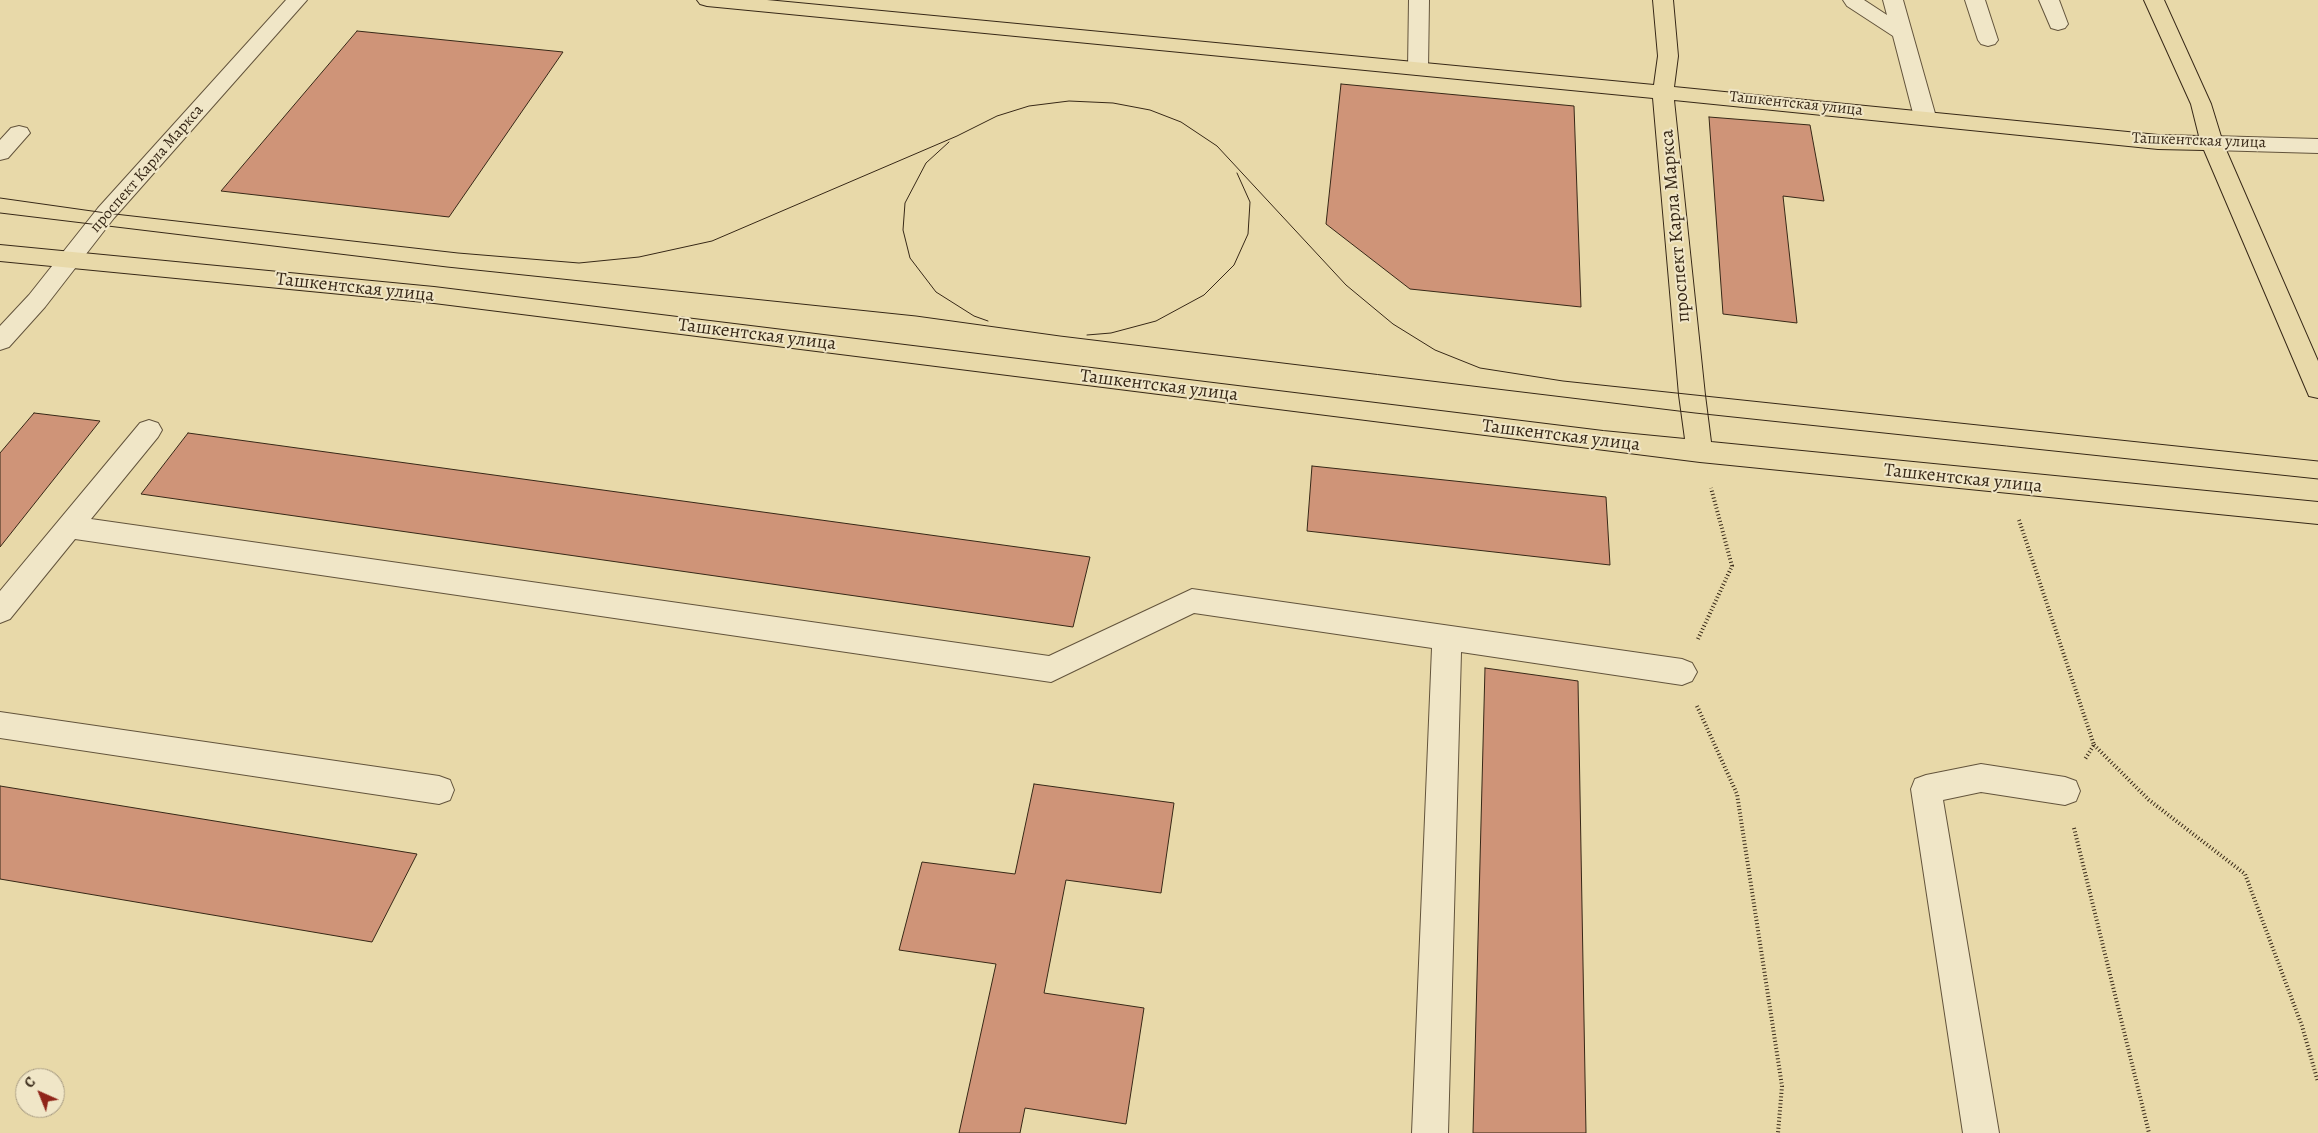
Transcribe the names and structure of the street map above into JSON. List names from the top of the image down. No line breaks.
{"streets":{"main road":["Ташкентская улица","проспект Карла Маркса"]},"crossings":[["Ташкентская улица","проспект Карла Маркса"]],"north":"top left"}
